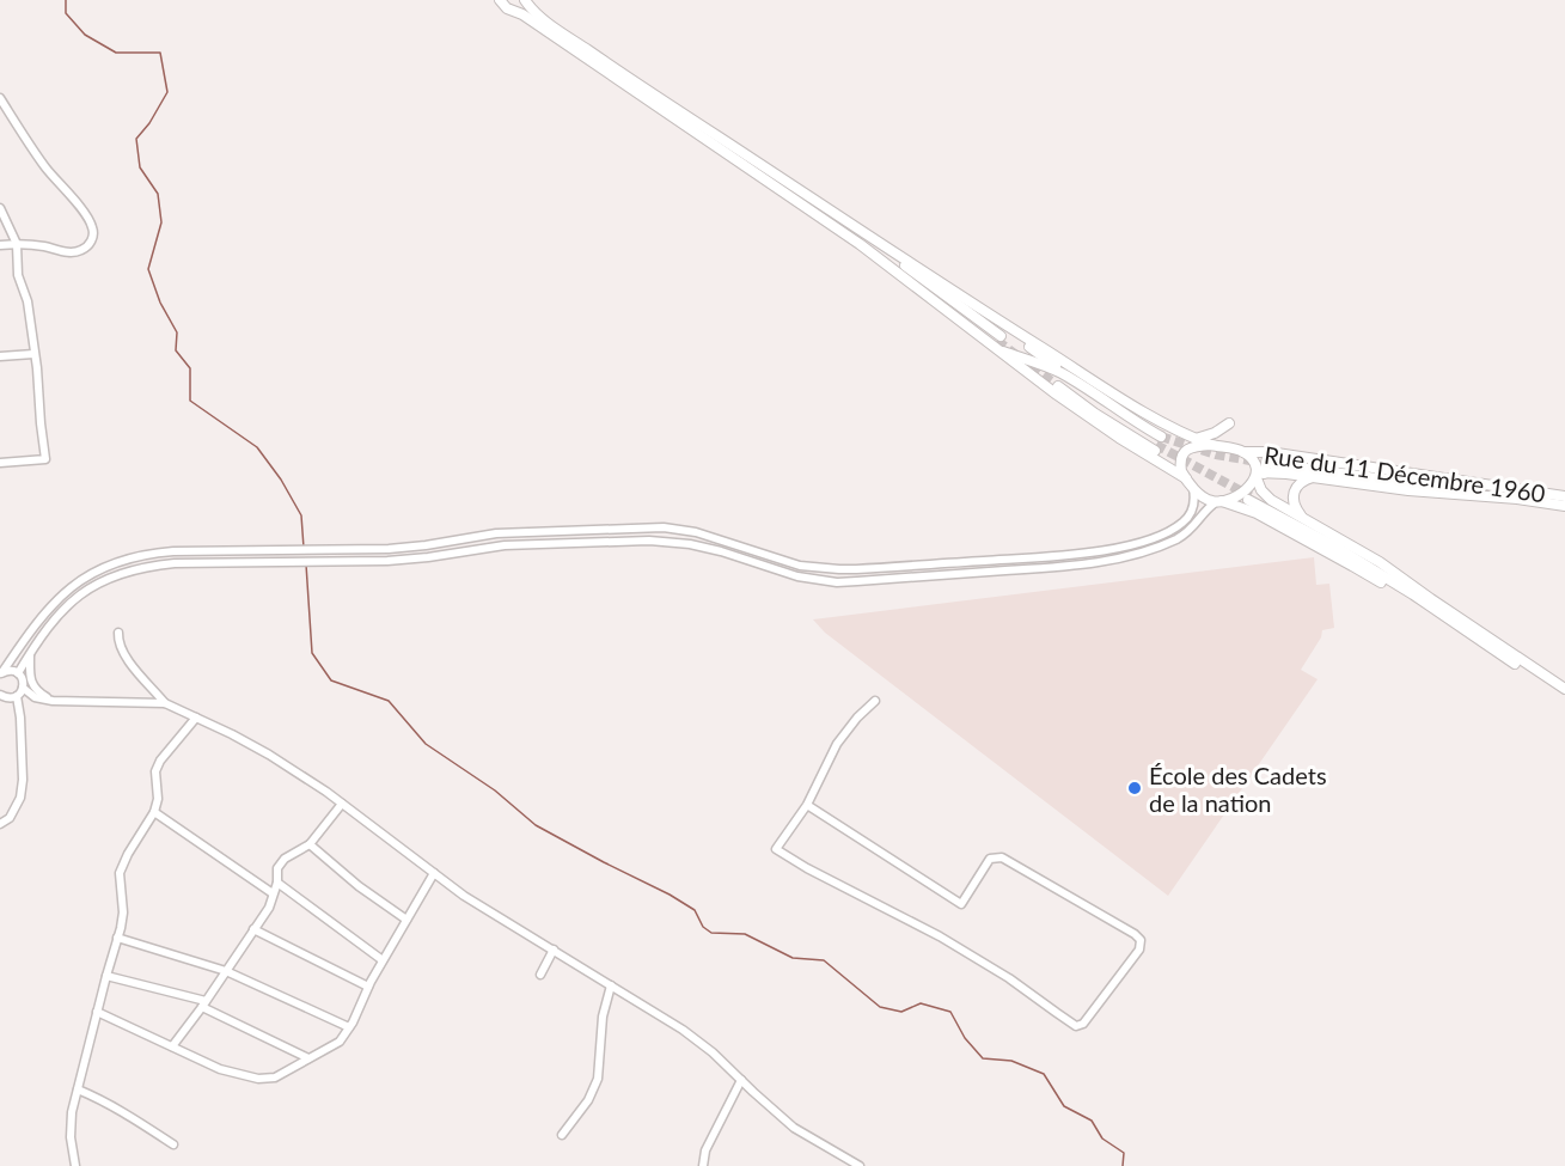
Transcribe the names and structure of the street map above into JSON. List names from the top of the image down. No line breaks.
{"streets":{"main road":["Rue du 11 Décembre 1960"]},"places":["École des Cadets de la nation"]}
